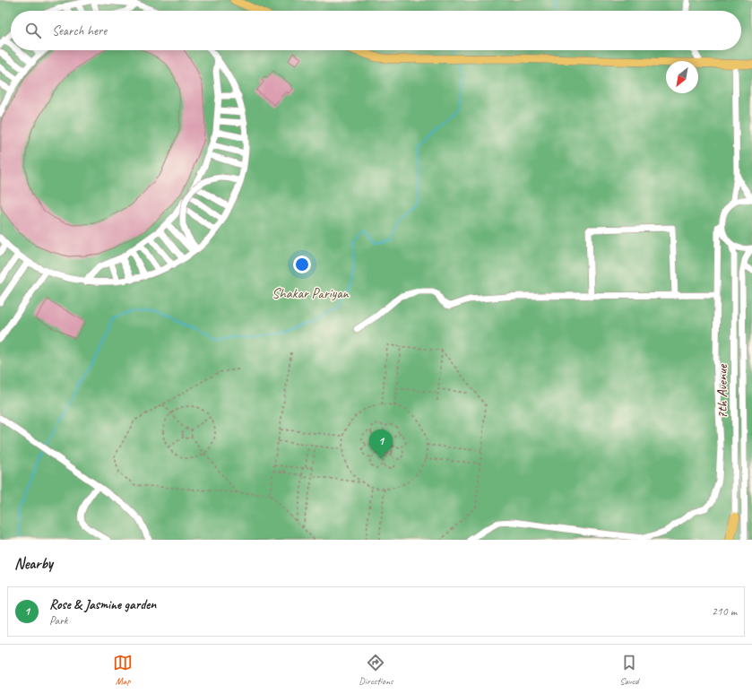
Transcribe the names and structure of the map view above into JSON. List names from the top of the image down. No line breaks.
{"streets":{"street":["7th Avenue"]},"parks":["Shakar Pariyan"],"north":"bottom left","page":{"search":"Search here","pins":"1","heading":"Nearby","list":[{"mark":"1","name":"Rose & Jasmine garden","note":"Park","value":"210 m"}],"nav":["Map","Directions","Saved"]}}
